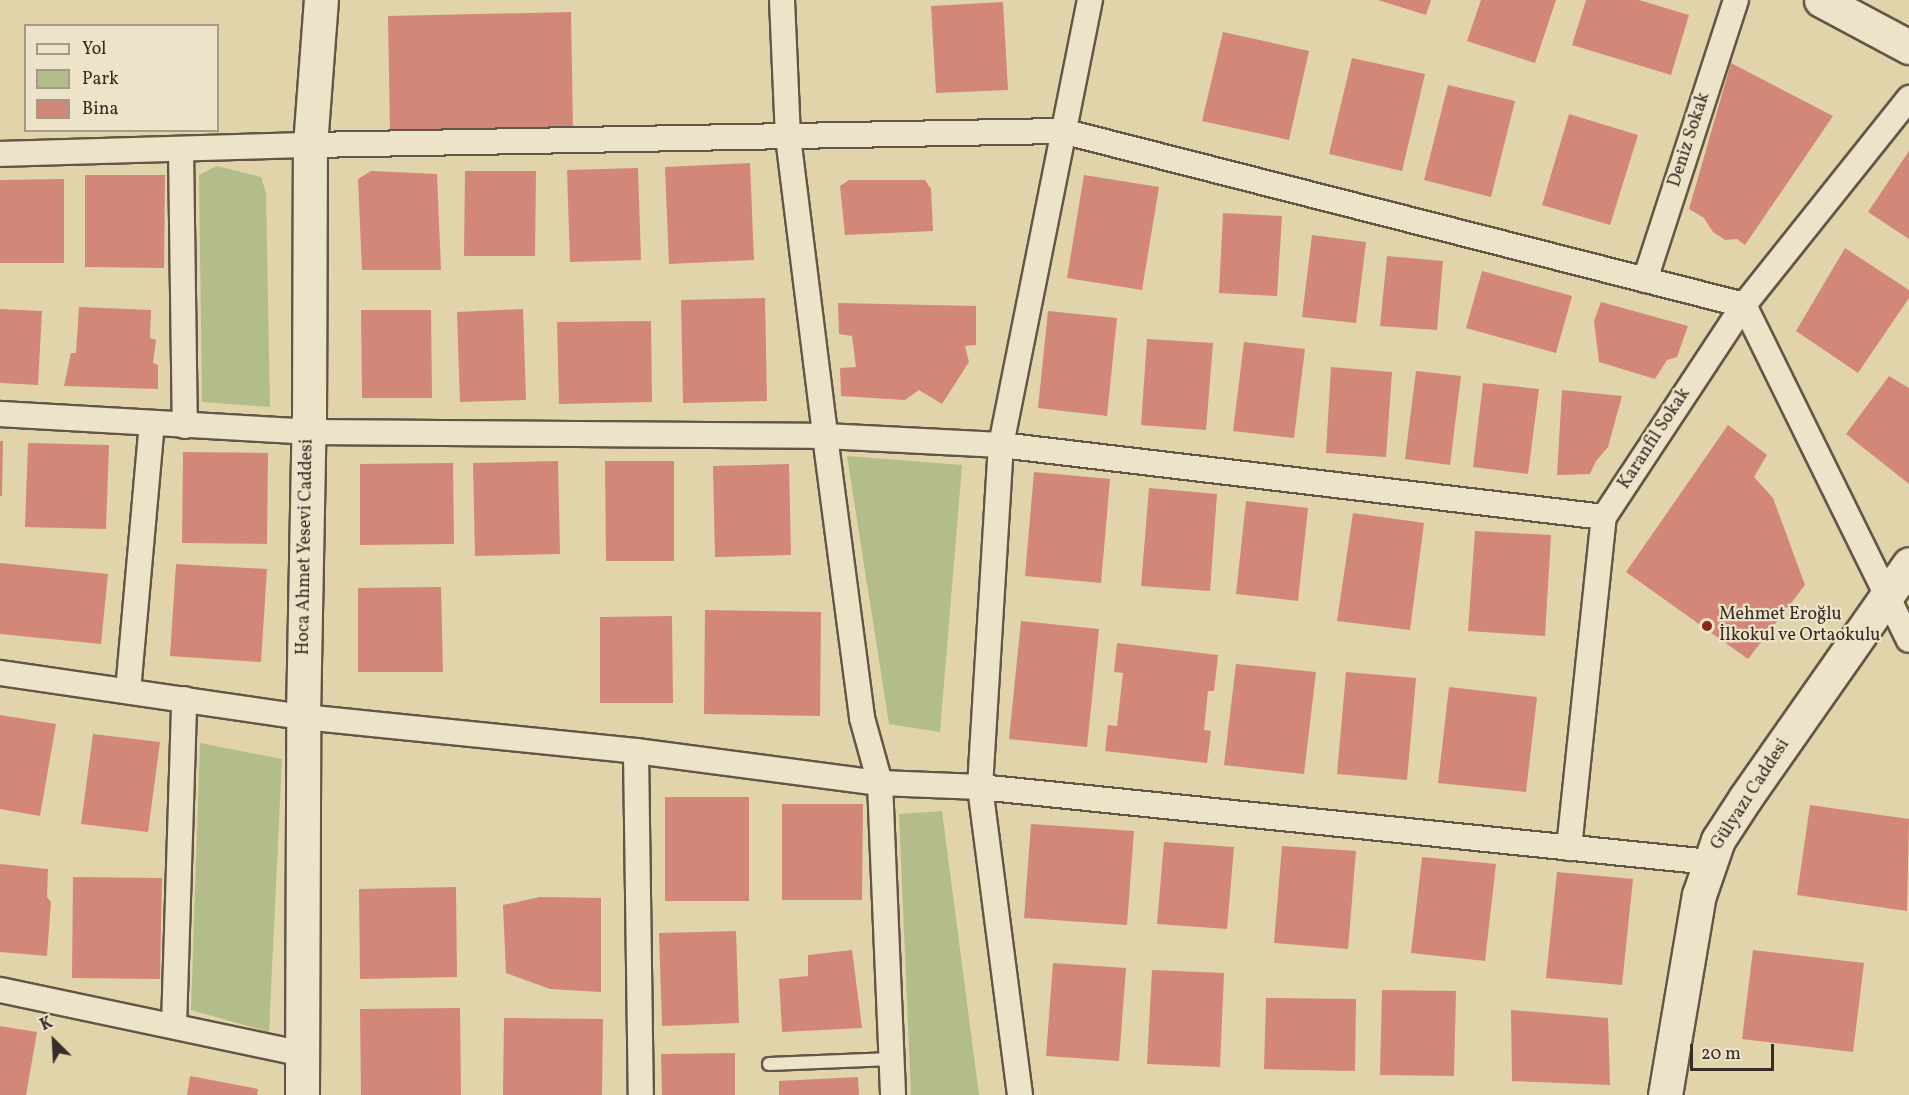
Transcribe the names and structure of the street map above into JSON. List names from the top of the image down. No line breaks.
{"streets":{"street":["Deniz Sokak","Karanfil Sokak","Hoca Ahmet Yesevi Caddesi","Gülyazı Caddesi"]},"places":["Mehmet Eroğlu İlkokul ve Ortaokulu"],"legend":["Yol","Park","Bina"],"scale_bar":"20 m","north":"top left"}
